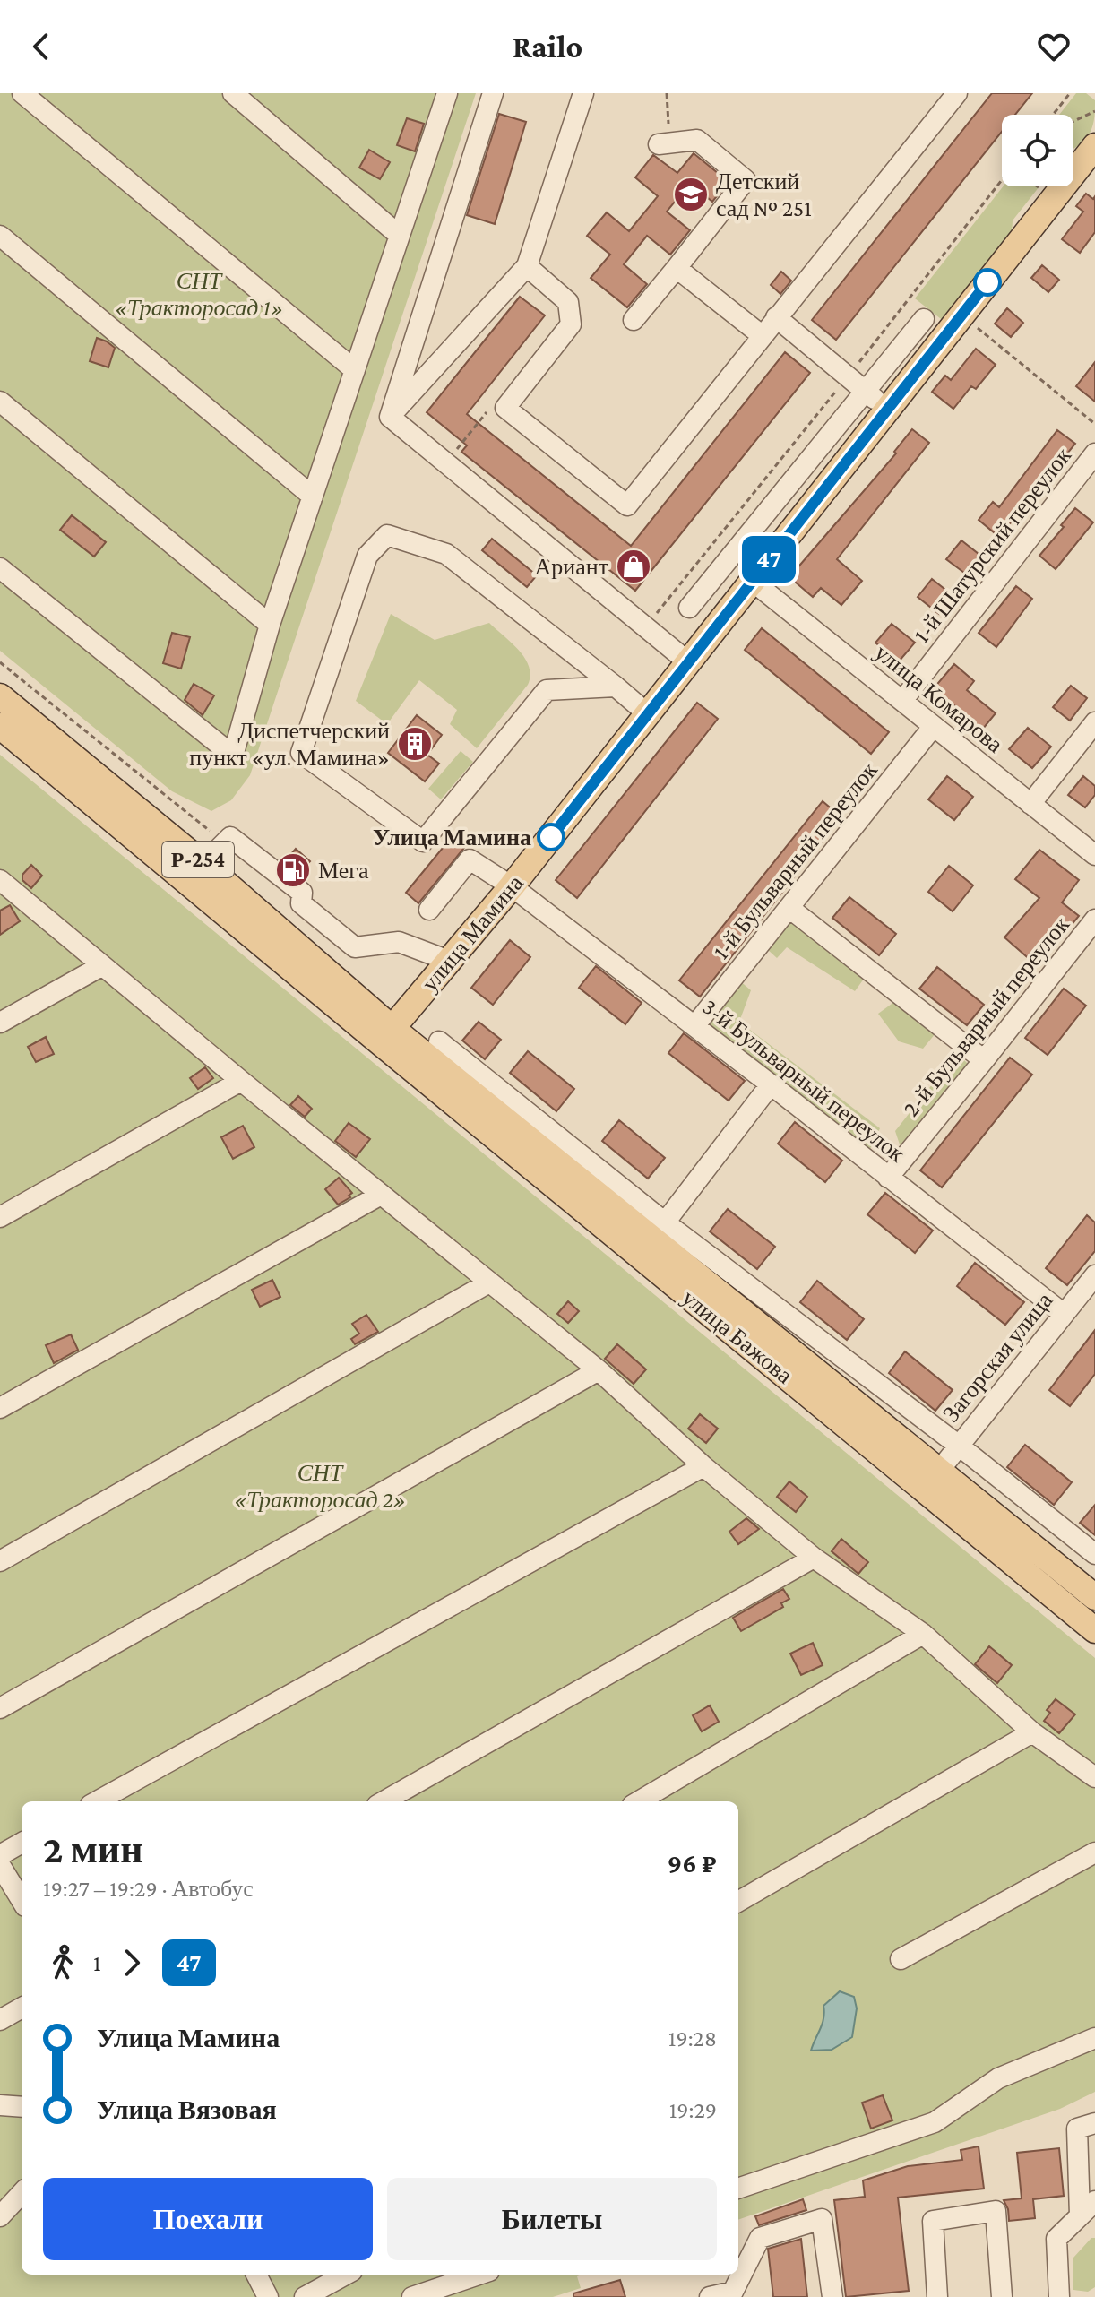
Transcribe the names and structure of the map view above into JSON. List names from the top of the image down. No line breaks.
{"streets":{"main road":["Р-254","улица Мамина","улица Бажова"],"street":["1-й Шатурский переулок","улица Комарова","1-й Бульварный переулок","2-й Бульварный переулок","3-й Бульварный переулок","Загорская улица"]},"crossings":[["1-й Шатурский переулок","улица Комарова"],["улица Комарова","1-й Бульварный переулок"],["улица Комарова","улица Мамина"],["Р-254","улица Мамина"],["Р-254","улица Бажова"],["1-й Бульварный переулок","3-й Бульварный переулок"],["улица Мамина","3-й Бульварный переулок"],["улица Мамина","улица Бажова"],["2-й Бульварный переулок","3-й Бульварный переулок"],["3-й Бульварный переулок","Загорская улица"],["улица Бажова","Загорская улица"]],"parks":["СНТ «Тракторосад 1»","СНТ «Тракторосад 2»"],"places":{"school or university":["Детский сад № 251"],"shop":["Ариант"],"building":["Диспетчерский пункт «ул. Мамина»"],"other":["Улица Мамина"],"fuel station":["Мега"]},"lines":["bus line 47"],"page":{"header":"Railo","on_map":"47","heading":["2 мин","19:27 – 19:29 · Автобус","96 ₽"],"legs":["1","47"],"list":[{"name":"Улица Мамина","value":"19:28"},{"name":"Улица Вязовая","value":"19:29"}],"buttons":["Поехали","Билеты"]}}
